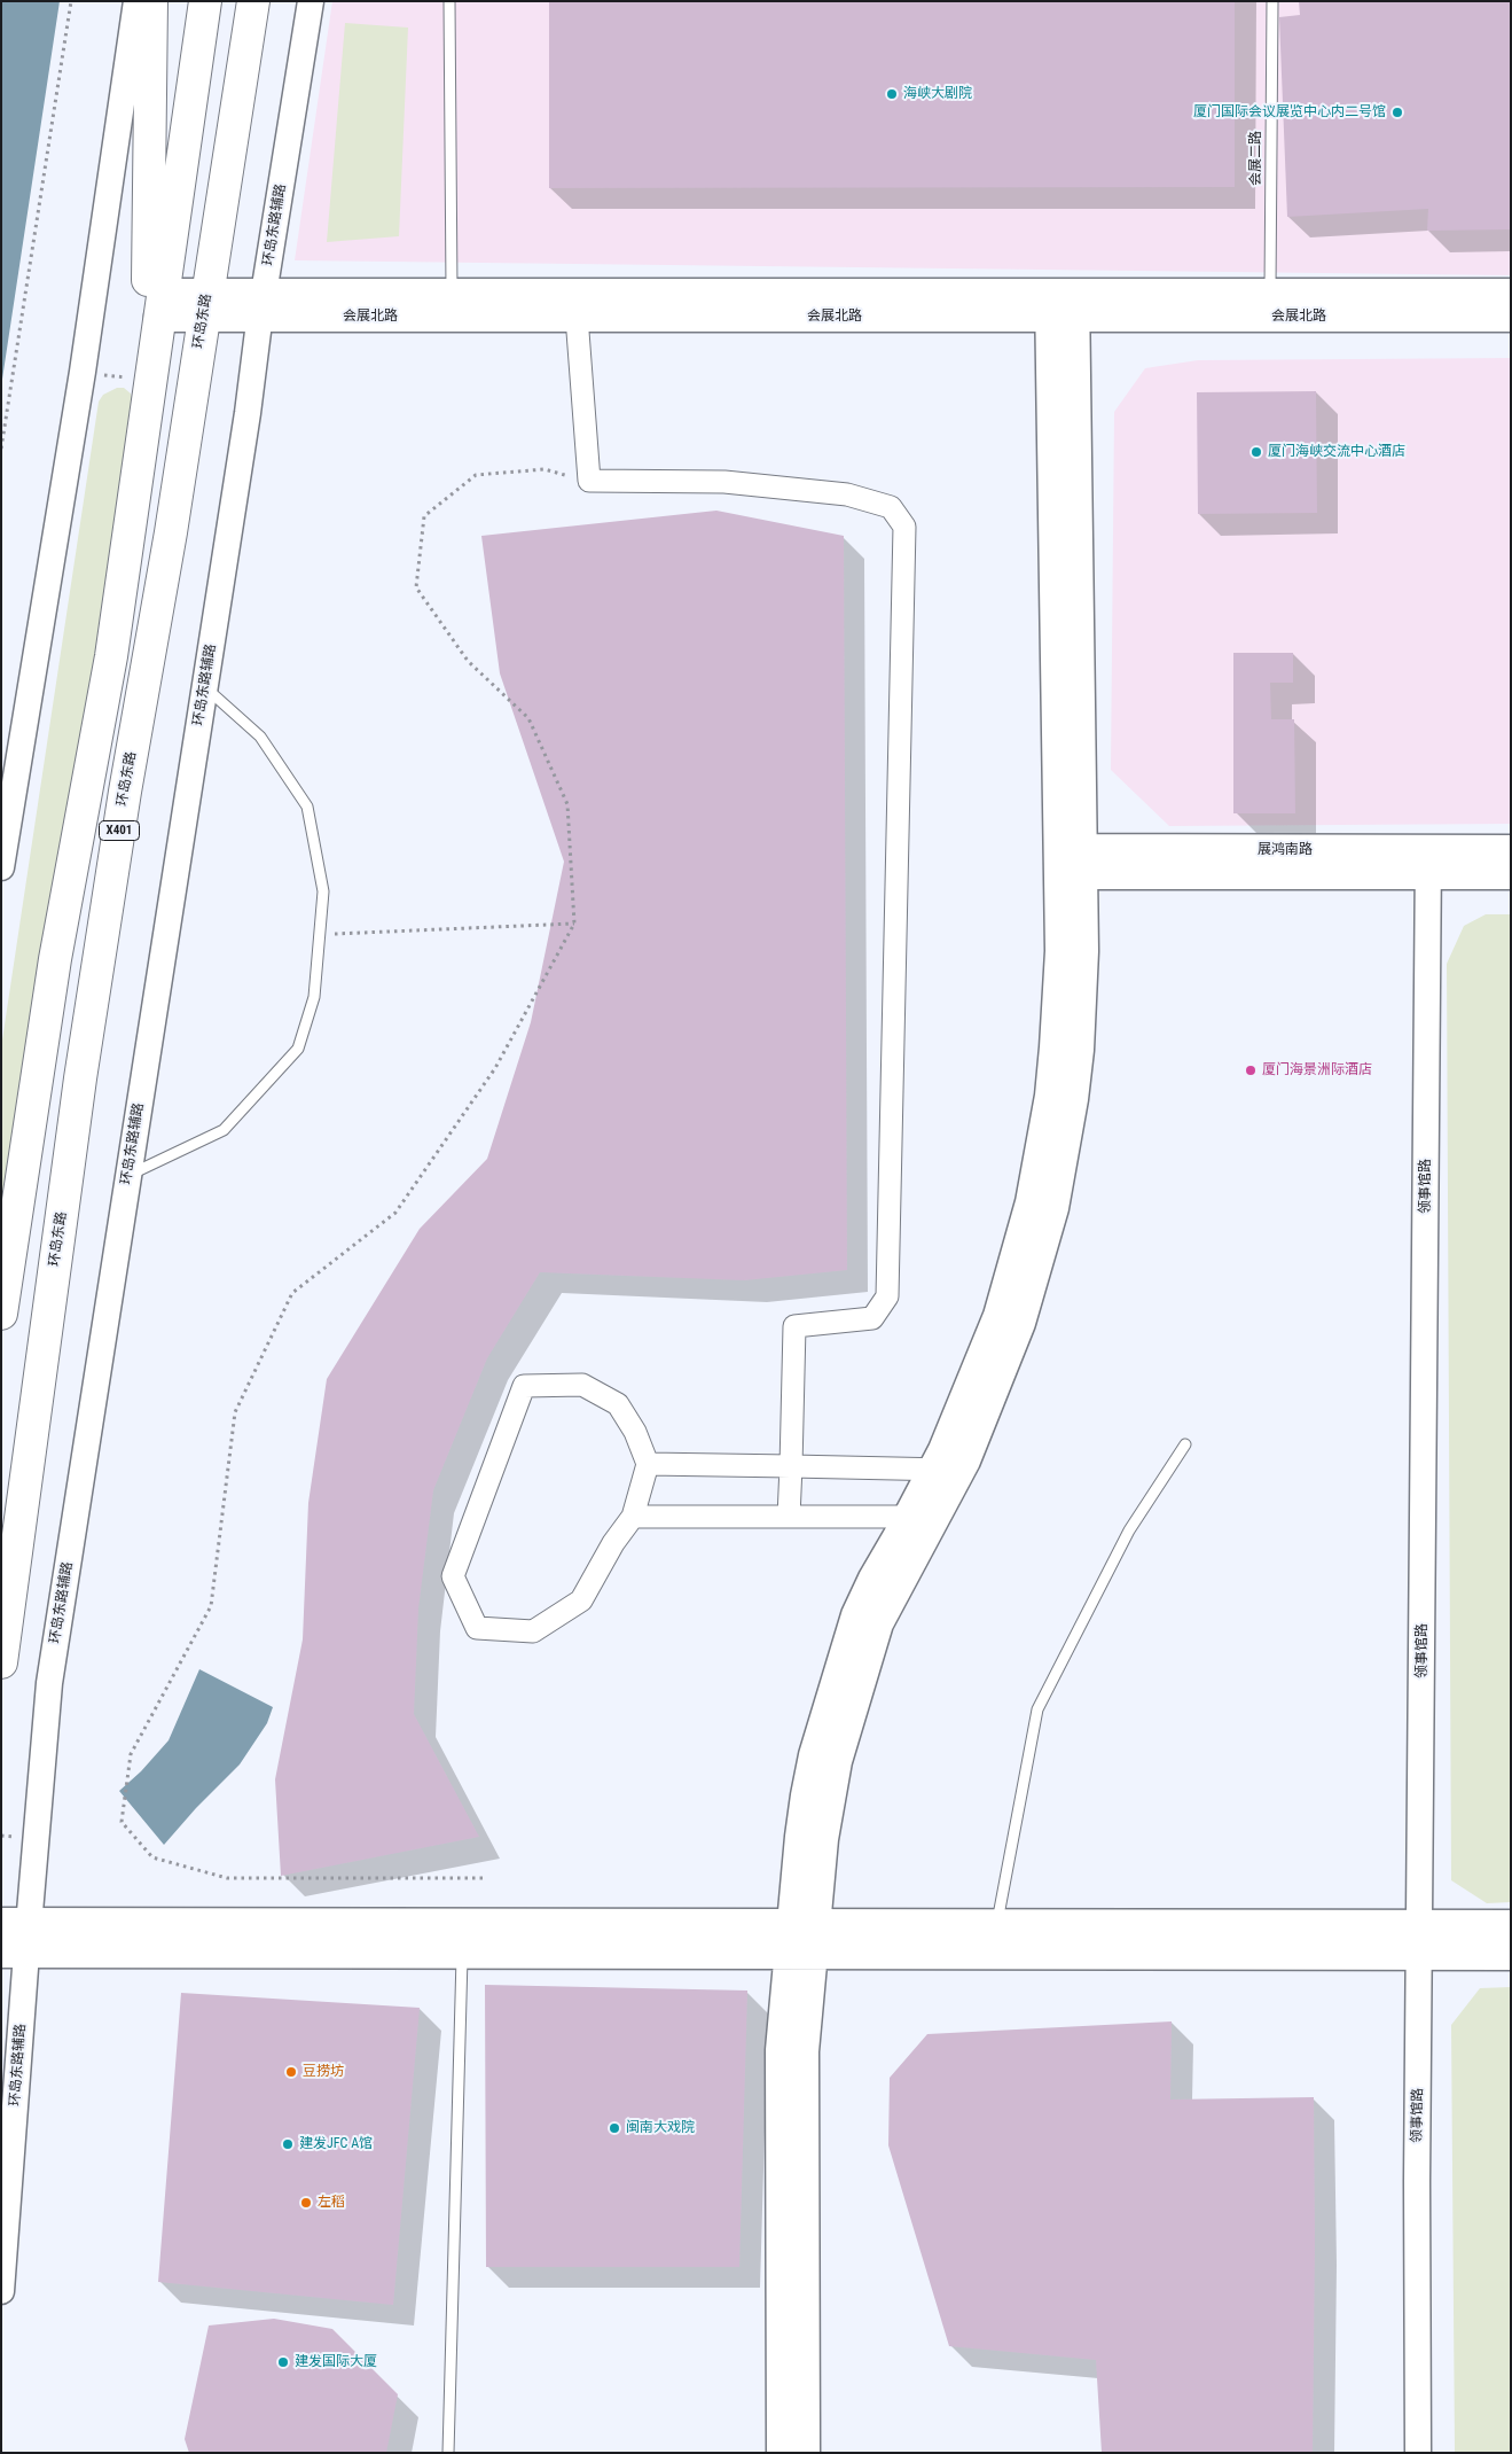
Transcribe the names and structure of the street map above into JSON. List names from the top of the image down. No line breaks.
{"streets":{"main road":["会展北路","环岛东路","X401","展鸿南路"],"street":["环岛东路辅路","领事馆路"],"lane":["会展二路"]},"crossings":[["会展二路","会展北路"],["环岛东路辅路","会展北路"],["会展北路","环岛东路"],["会展北路","X401"],["展鸿南路","领事馆路"]],"places":["海峡大剧院","厦门国际会议展览中心内二号馆","厦门海峡交流中心酒店","厦门海景洲际酒店","豆捞坊","闽南大戏院","建发JFC A馆","左稻","建发国际大厦"]}
